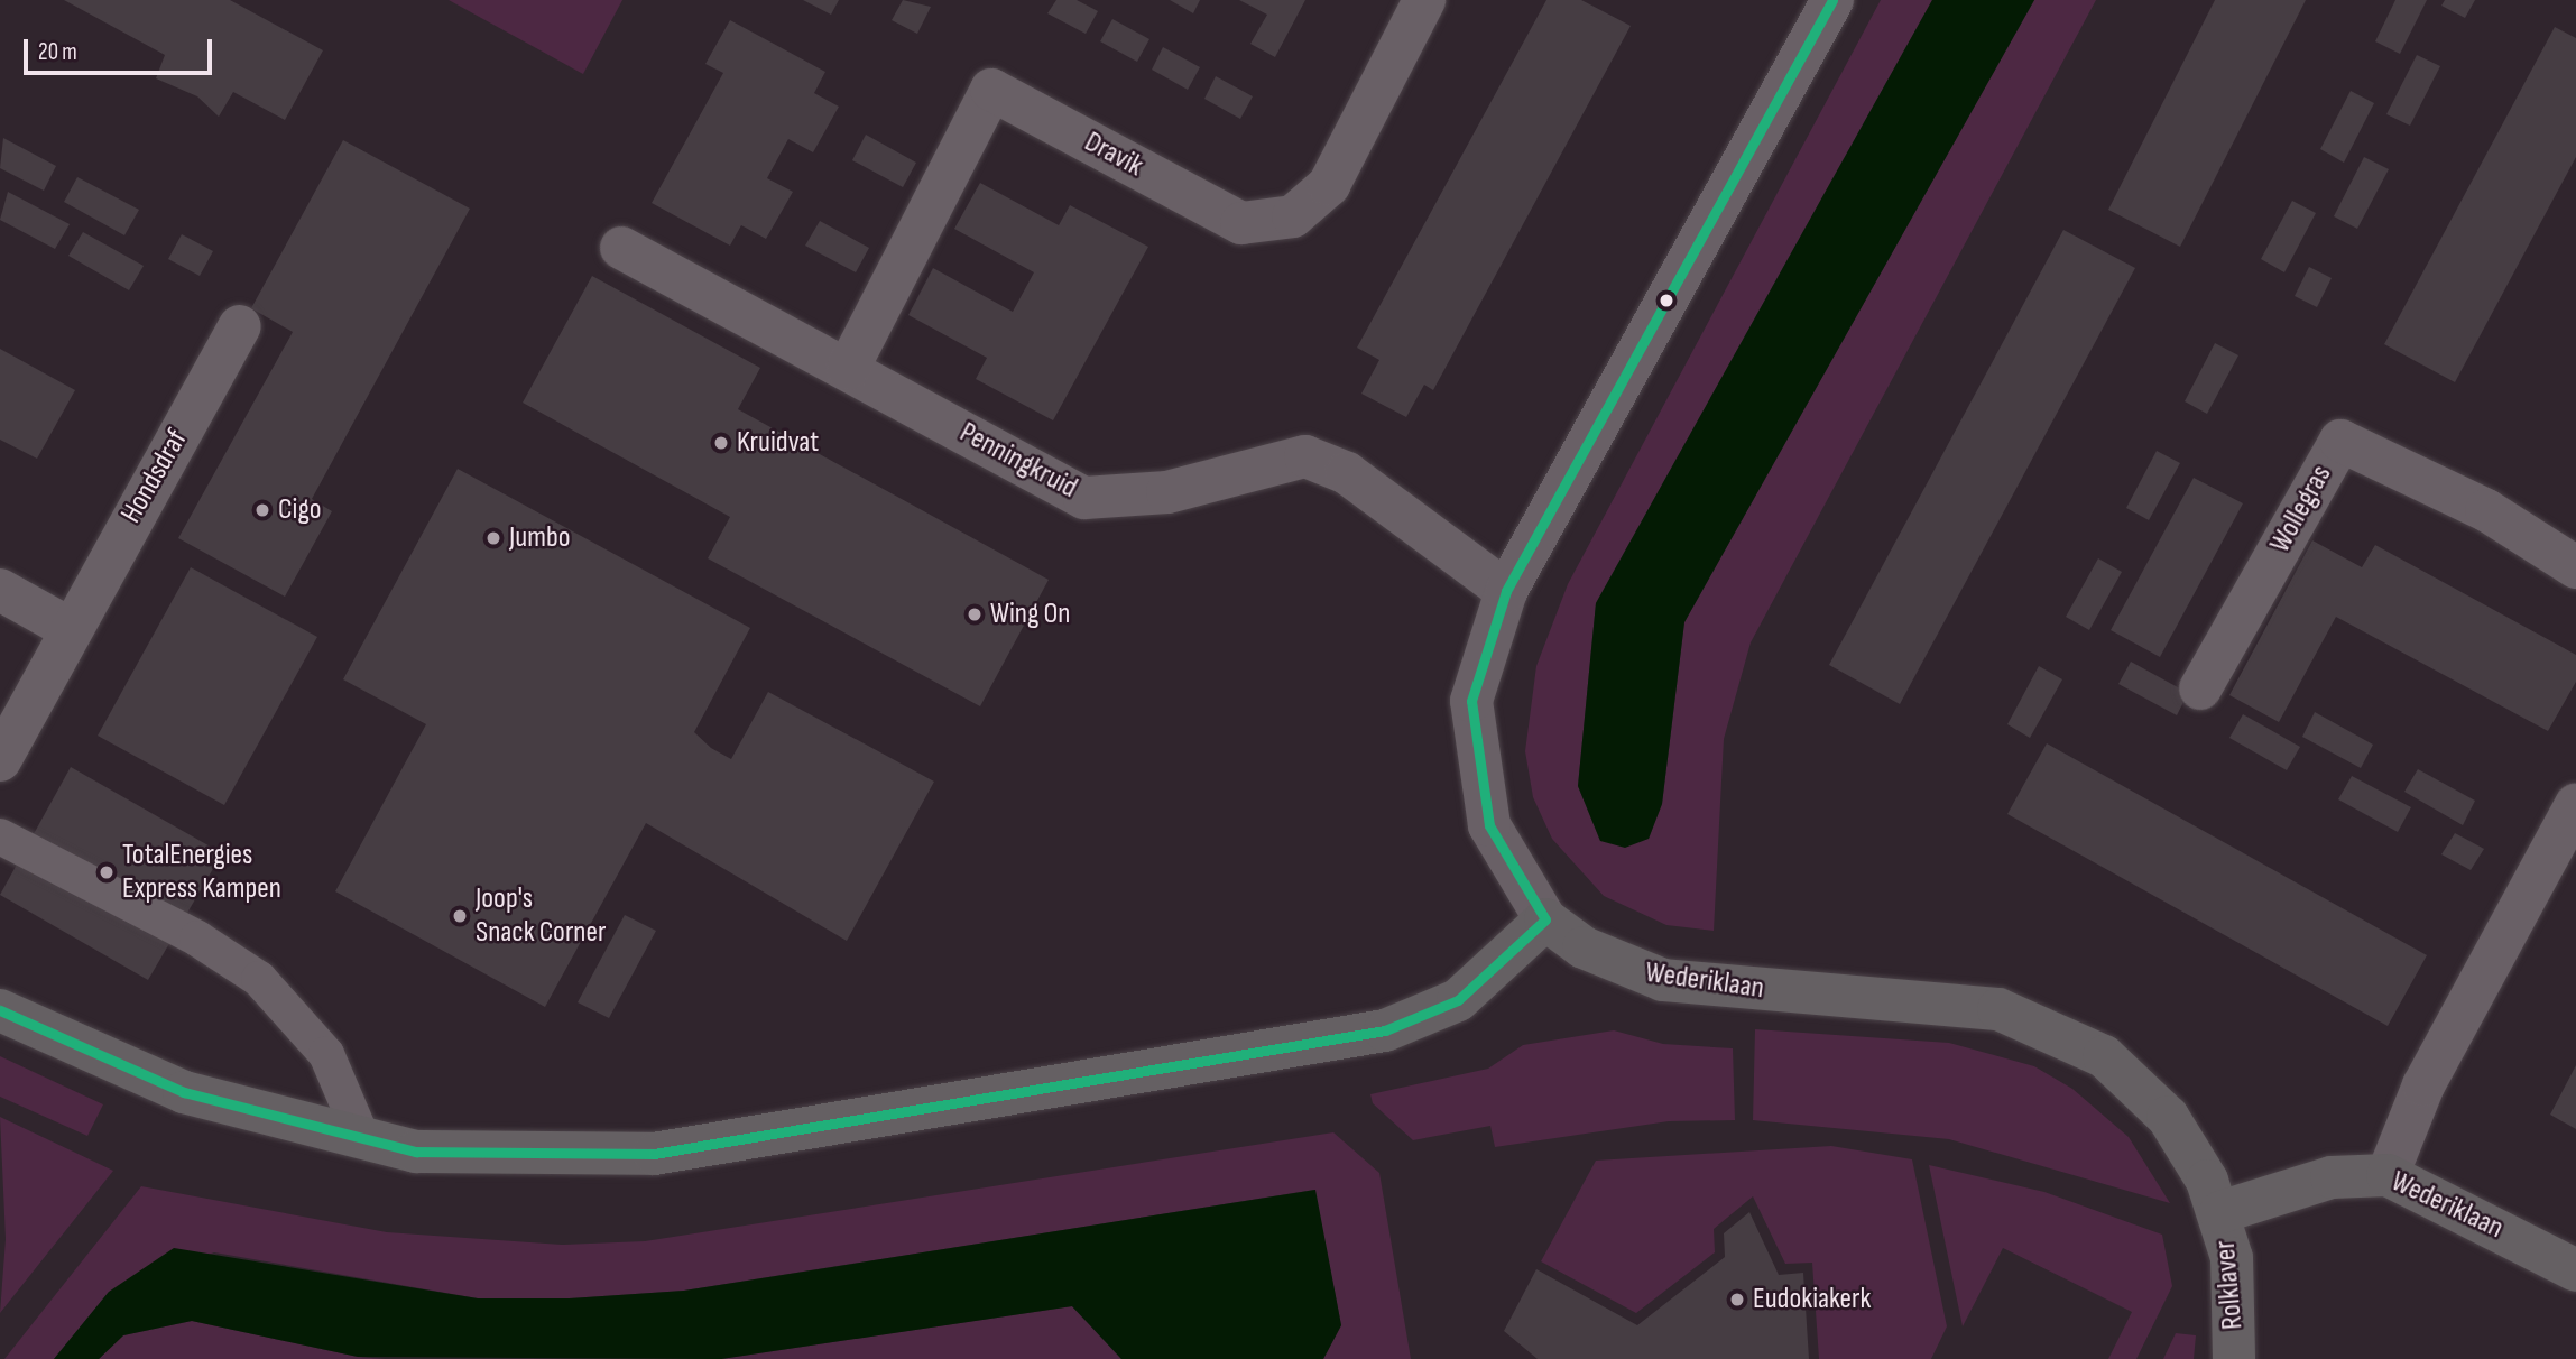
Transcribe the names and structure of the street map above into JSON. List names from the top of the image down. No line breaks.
{"streets":{"street":["Dravik","Penningkruid","Hondsdraf","Wollegras","Wederiklaan","Rolklaver"]},"crossings":[["Dravik","Penningkruid"],["Wederiklaan","Rolklaver"]],"places":["Kruidvat","Cigo","Jumbo","Wing On","TotalEnergies Express Kampen","Joop's Snack Corner","Eudokiakerk"],"scale_bar":"20 m"}
